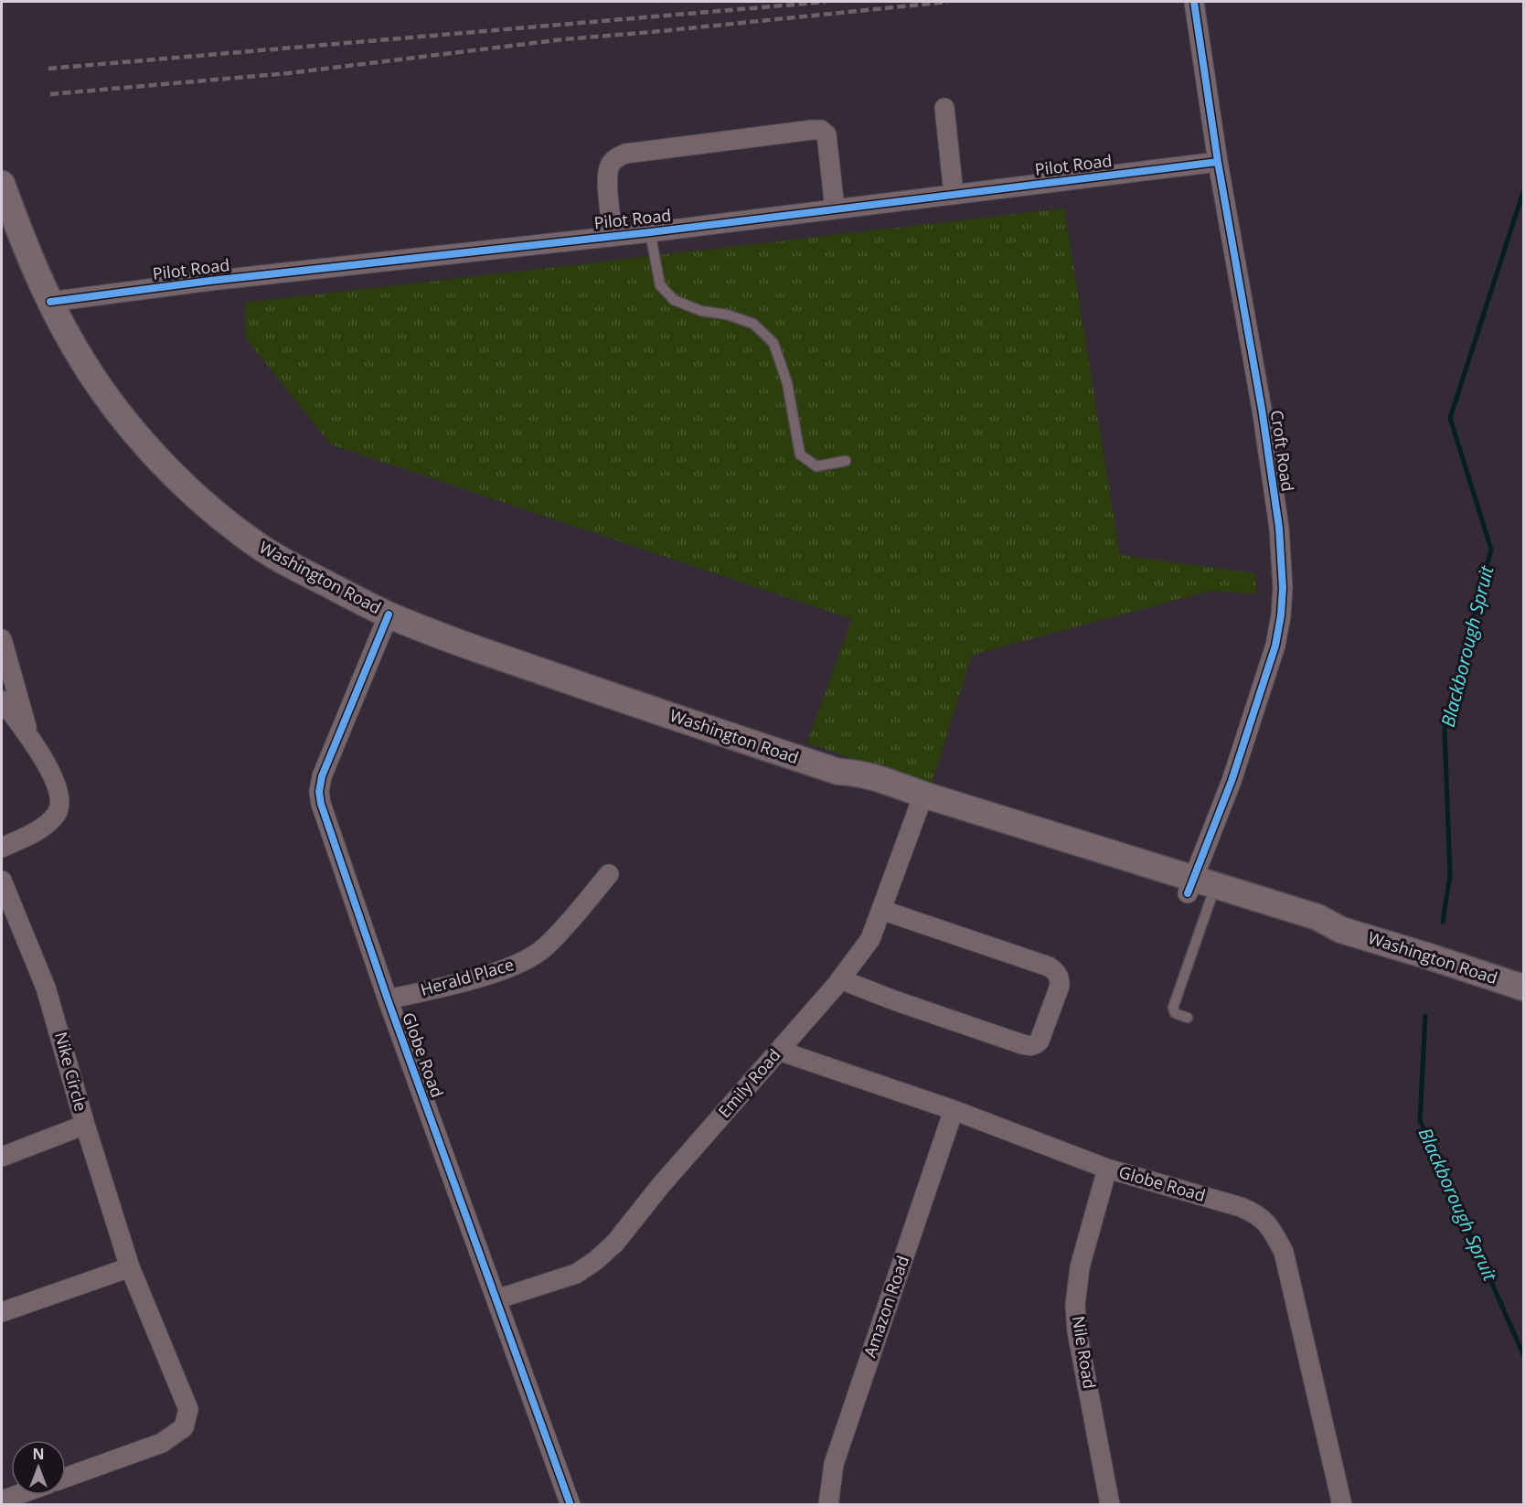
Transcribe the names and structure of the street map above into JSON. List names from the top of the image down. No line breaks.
{"streets":{"main road":["Washington Road"],"street":["Pilot Road","Croft Road","Herald Place","Globe Road","Nike Circle","Emily Road","Amazon Road","Nile Road"]},"crossings":[["Pilot Road","Croft Road"],["Pilot Road","Washington Road"],["Croft Road","Washington Road"],["Washington Road","Globe Road"],["Washington Road","Emily Road"],["Herald Place","Globe Road"],["Globe Road","Emily Road"],["Globe Road","Amazon Road"],["Globe Road","Nile Road"]],"water":["Blackborough Spruit"],"north":"top"}
